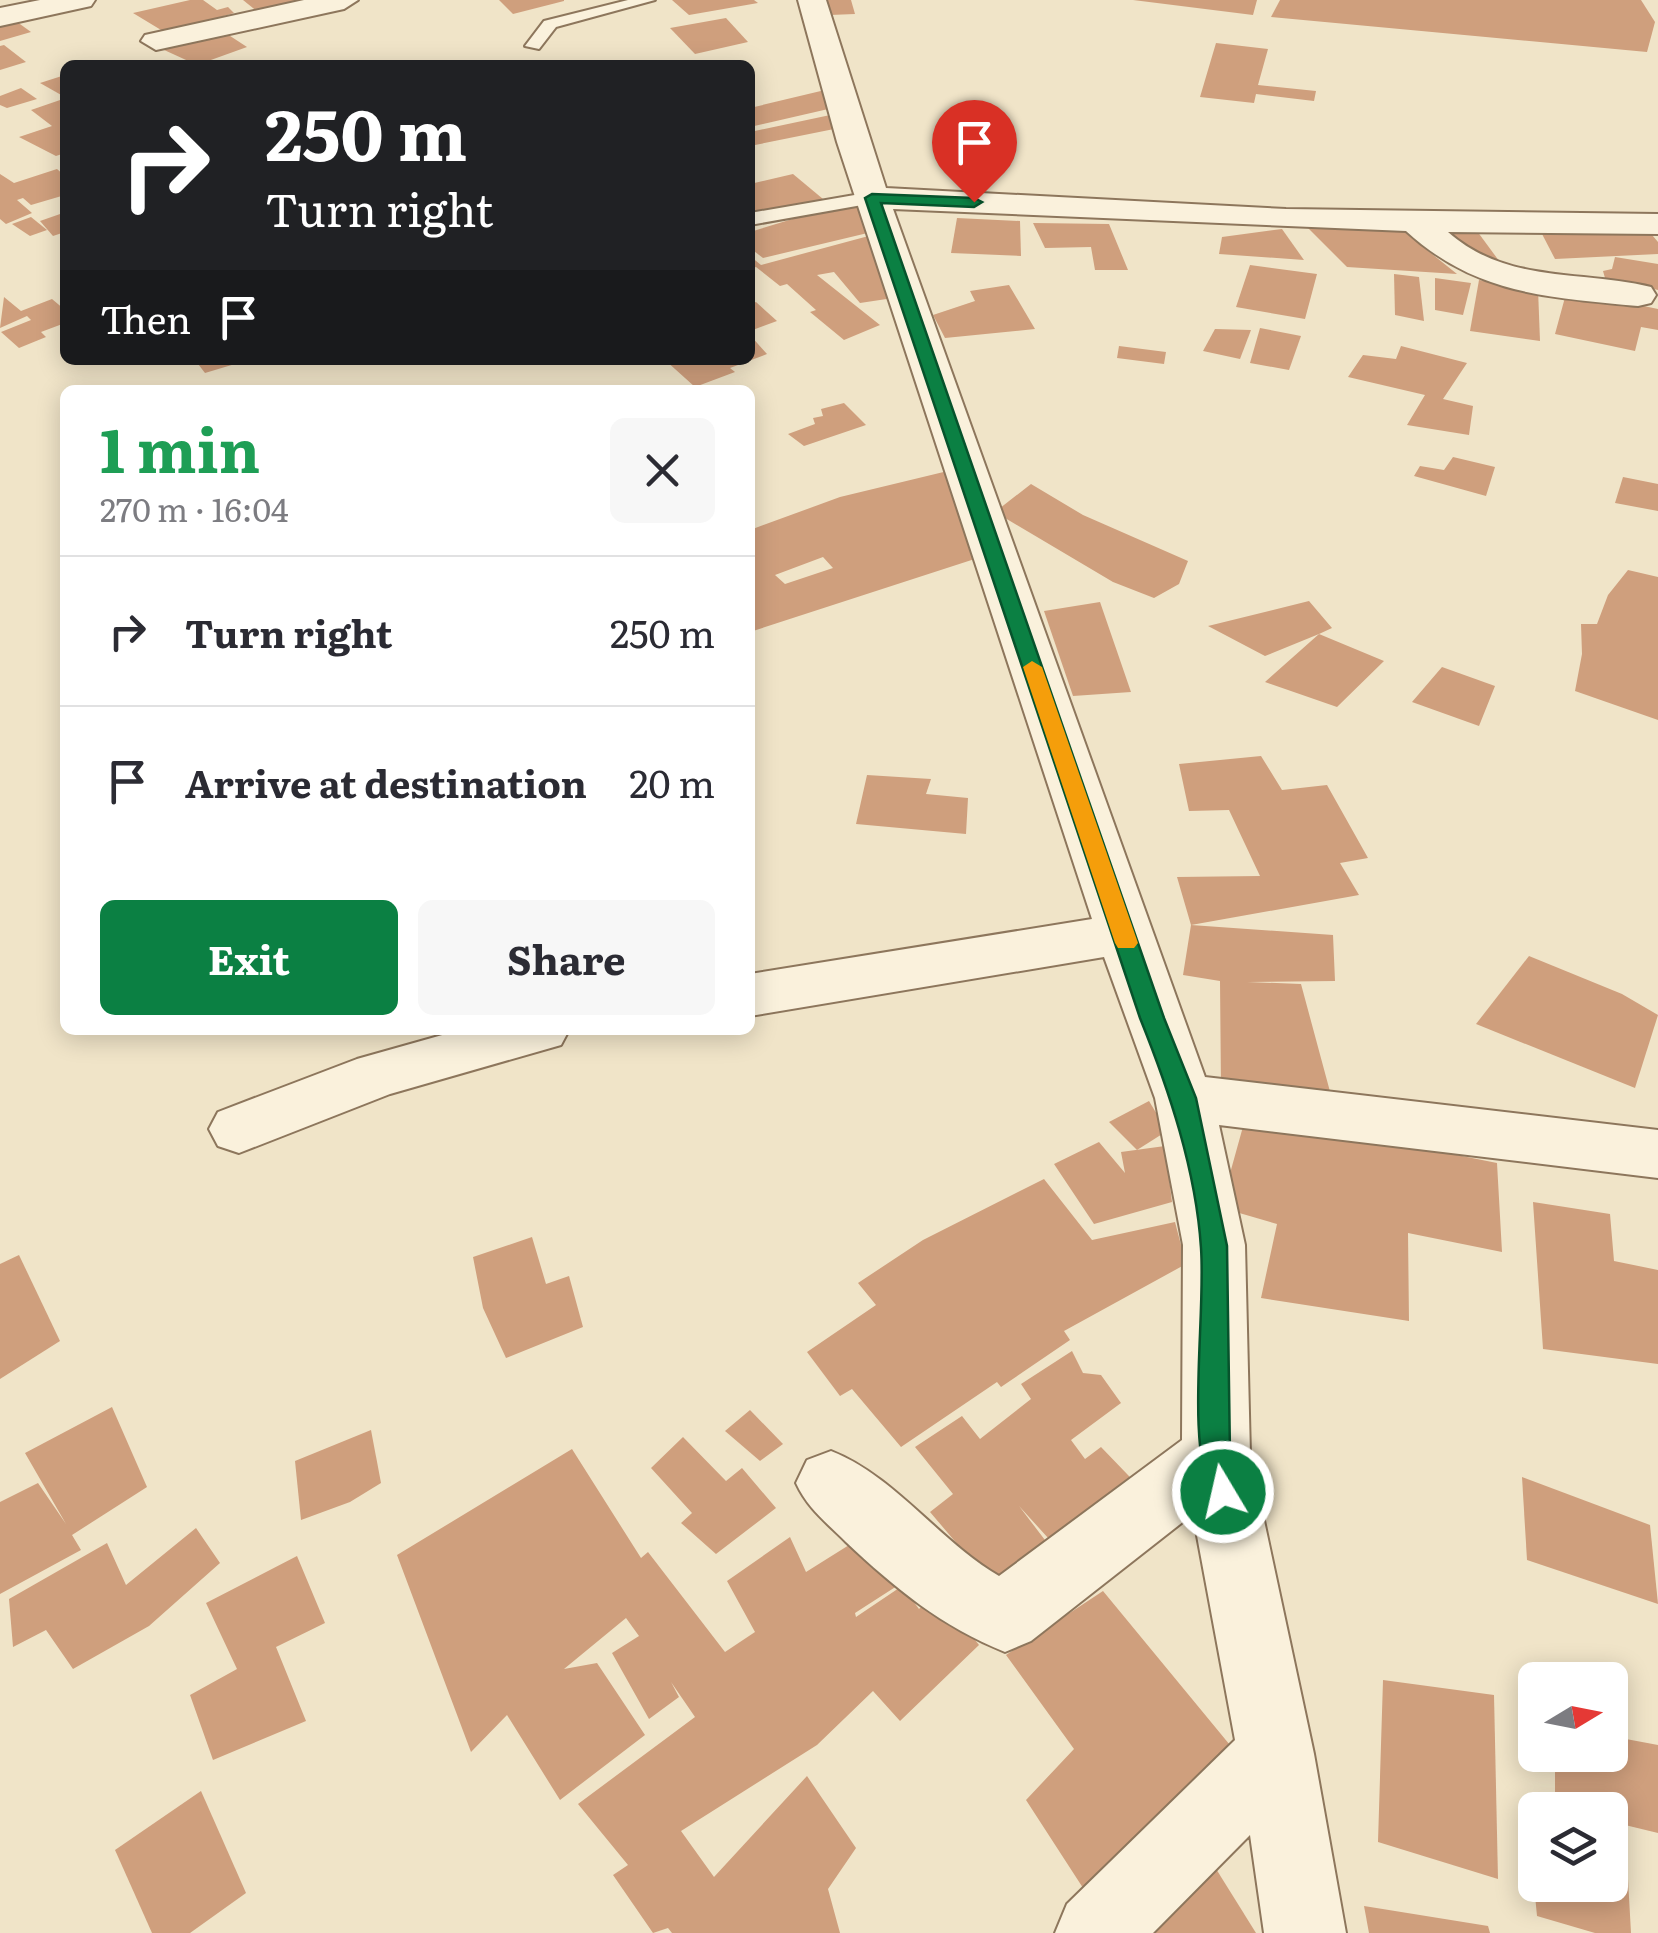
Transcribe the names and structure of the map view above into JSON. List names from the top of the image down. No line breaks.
{"north":"right","page":{"turn":["250 m","Turn right"],"then":"Then","heading":["1 min","270 m · 16:04"],"list":[{"name":"Turn right","value":"250 m"},{"name":"Arrive at destination","value":"20 m"}],"buttons":["Exit","Share"]}}
